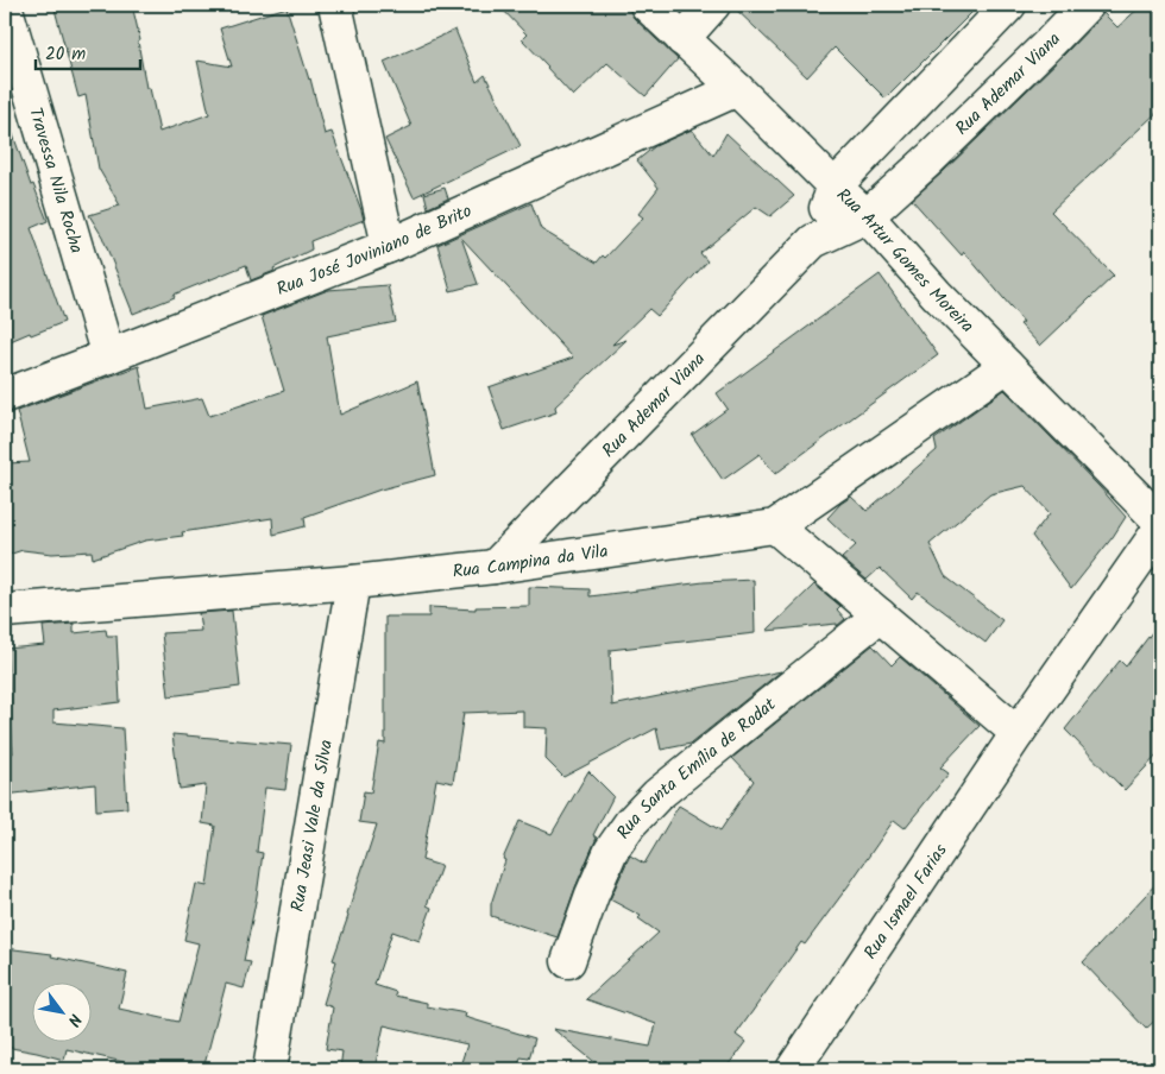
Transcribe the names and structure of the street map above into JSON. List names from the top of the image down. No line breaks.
{"streets":{"street":["Rua Ademar Viana","Travessa Nila Rocha","Rua José Joviniano de Brito","Rua Artur Gomes Moreira","Rua Campina da Vila","Rua Santa Emília de Rodat","Rua Jeasi Vale da Silva","Rua Ismael Farias"]},"crossings":[["Rua Ademar Viana","Rua Artur Gomes Moreira"],["Rua Ademar Viana","Rua Campina da Vila"],["Travessa Nila Rocha","Rua José Joviniano de Brito"],["Rua José Joviniano de Brito","Rua Artur Gomes Moreira"],["Rua Artur Gomes Moreira","Rua Campina da Vila"],["Rua Campina da Vila","Rua Jeasi Vale da Silva"]],"scale_bar":"20 m","north":"bottom right"}
